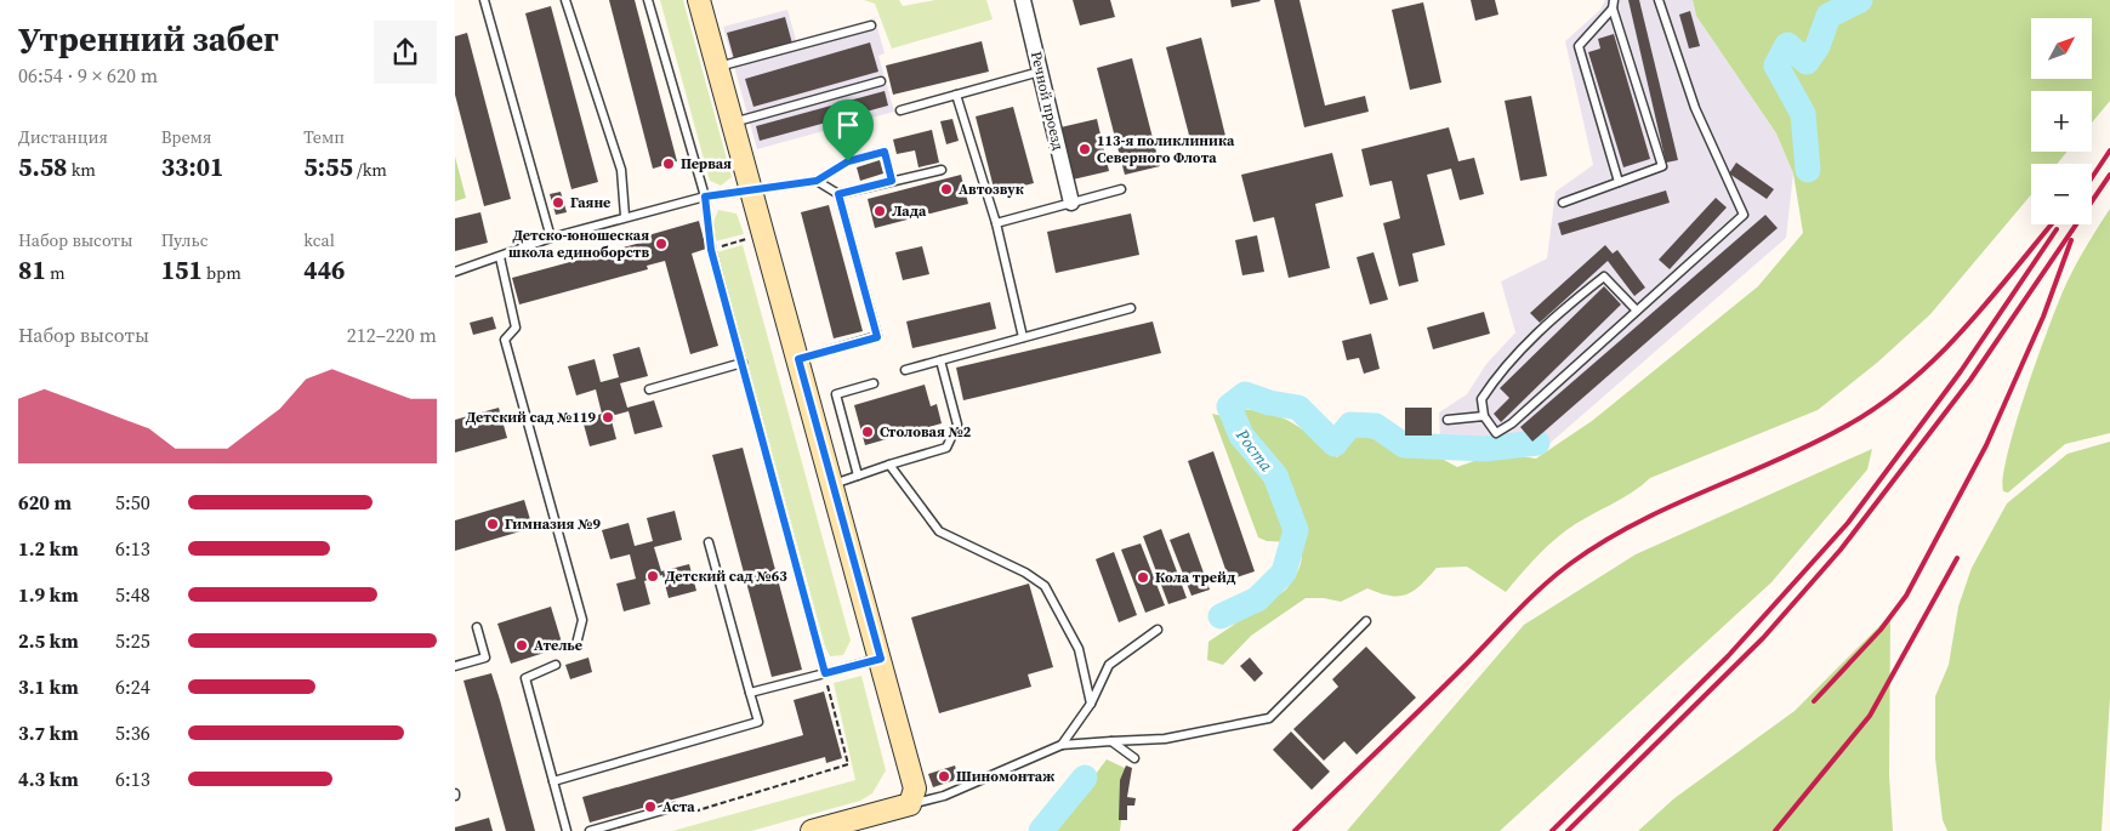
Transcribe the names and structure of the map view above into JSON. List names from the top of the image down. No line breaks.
{"streets":{"street":["Речной проезд"]},"water":["Роста"],"places":["113-я поликлиника Северного Флота","Первая","Автозвук","Гаяне","Лада","Детско-юношеская школа единоборств","Детский сад №119","Столовая №2","Гимназия №9","Детский сад №63","Кола трейд","Ателье","Шиномонтаж","Аста"],"north":"top right","page":{"heading":["Утренний забег","06:54 · 9 × 620 m"],"map_buttons":["+","−"],"stats":[["Дистанция","5.58 km"],["Время","33:01"],["Темп","5:55 /km"],["Набор высоты","81 m"],["Пульс","151 bpm"],["kcal","446"]],"chart":["Набор высоты","212–220 m"],"list":[{"name":"620 m","note":"5:50"},{"name":"1.2 km","note":"6:13"},{"name":"1.9 km","note":"5:48"},{"name":"2.5 km","note":"5:25"},{"name":"3.1 km","note":"6:24"},{"name":"3.7 km","note":"5:36"},{"name":"4.3 km","note":"6:13"}]}}
